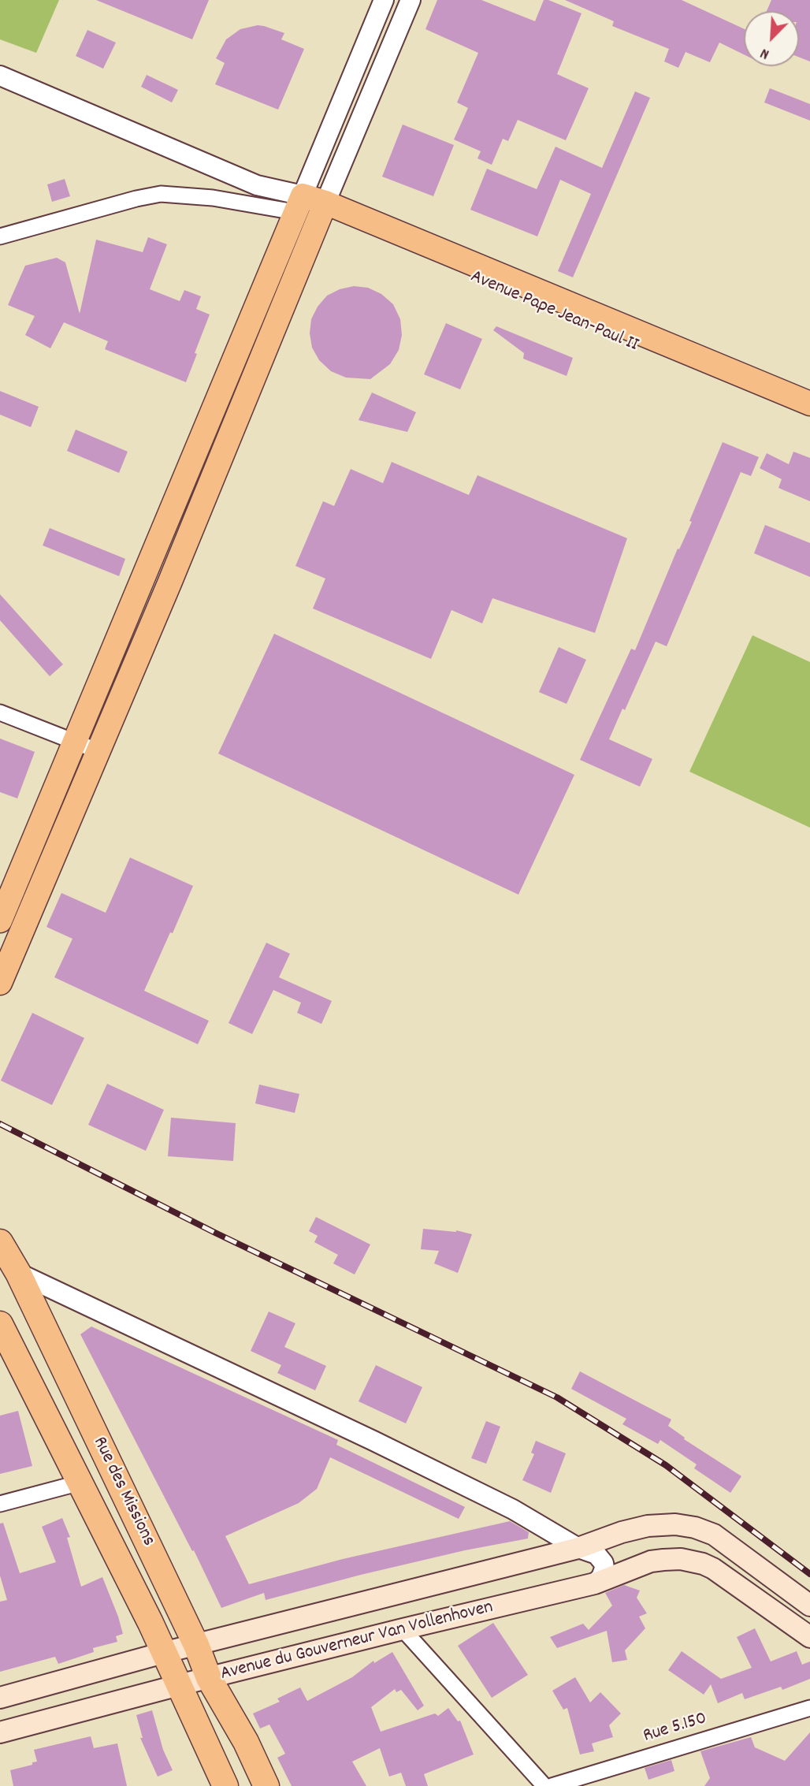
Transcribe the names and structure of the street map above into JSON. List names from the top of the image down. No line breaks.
{"streets":{"highway":["Rue des Missions"],"main road":["Avenue Pape Jean-Paul II","Avenue du Gouverneur Van Vollenhoven"],"street":["Rue 5.150"]},"crossings":[["Rue des Missions","Avenue du Gouverneur Van Vollenhoven"]],"north":"bottom left"}
